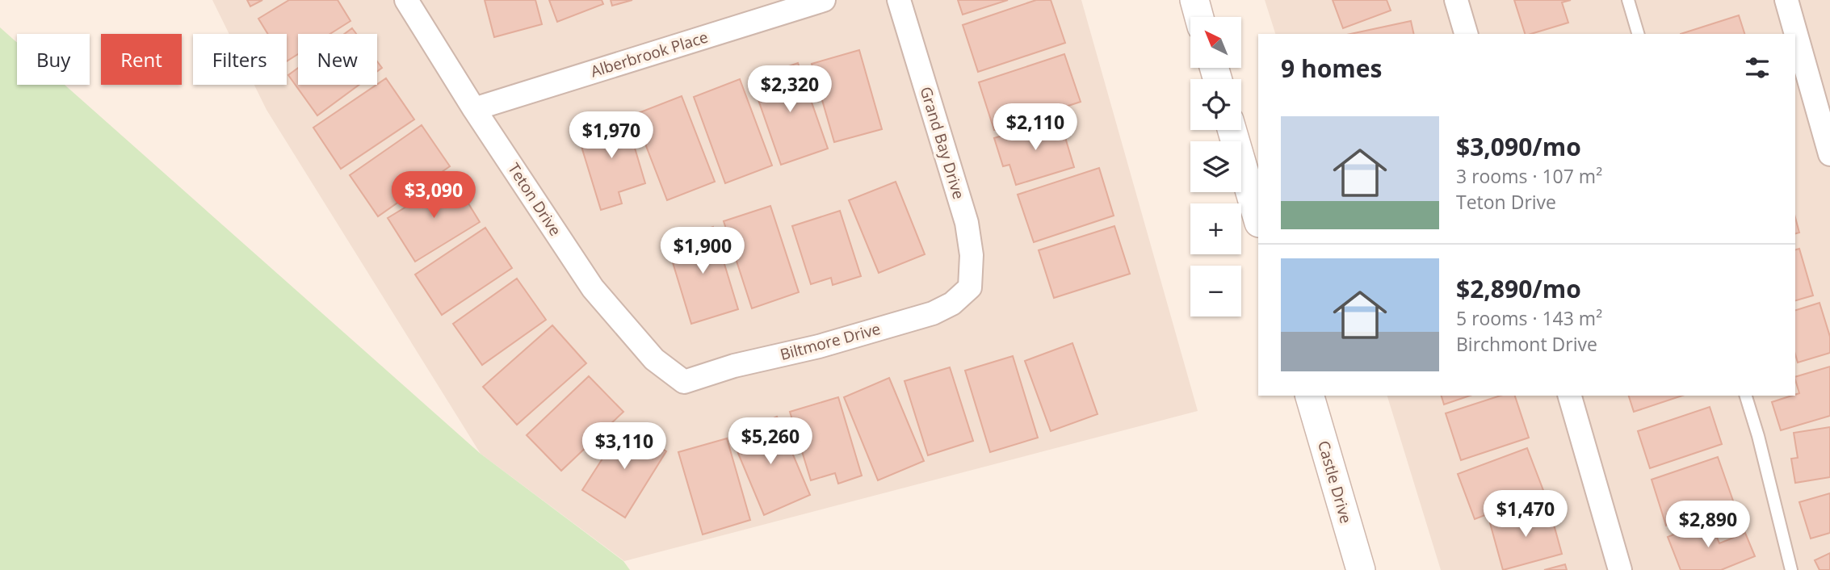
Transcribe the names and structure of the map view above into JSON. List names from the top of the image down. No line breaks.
{"streets":{"street":["Alberbrook Place","Grand Bay Drive","Teton Drive","Biltmore Drive","Castle Drive"]},"crossings":[["Alberbrook Place","Teton Drive"],["Grand Bay Drive","Biltmore Drive"],["Teton Drive","Biltmore Drive"]],"north":"top left","page":{"map_buttons":["+","−"],"chip":["Buy","Rent","Filters","New"],"heading":"9 homes","price":["$2,320","$2,110","$1,970","$3,090","$1,900","$5,260","$3,110","$1,470","$2,890"],"list":[{"name":"$3,090/mo","note":"3 rooms · 107 m² · Teton Drive"},{"name":"$2,890/mo","note":"5 rooms · 143 m² · Birchmont Drive"}]}}
